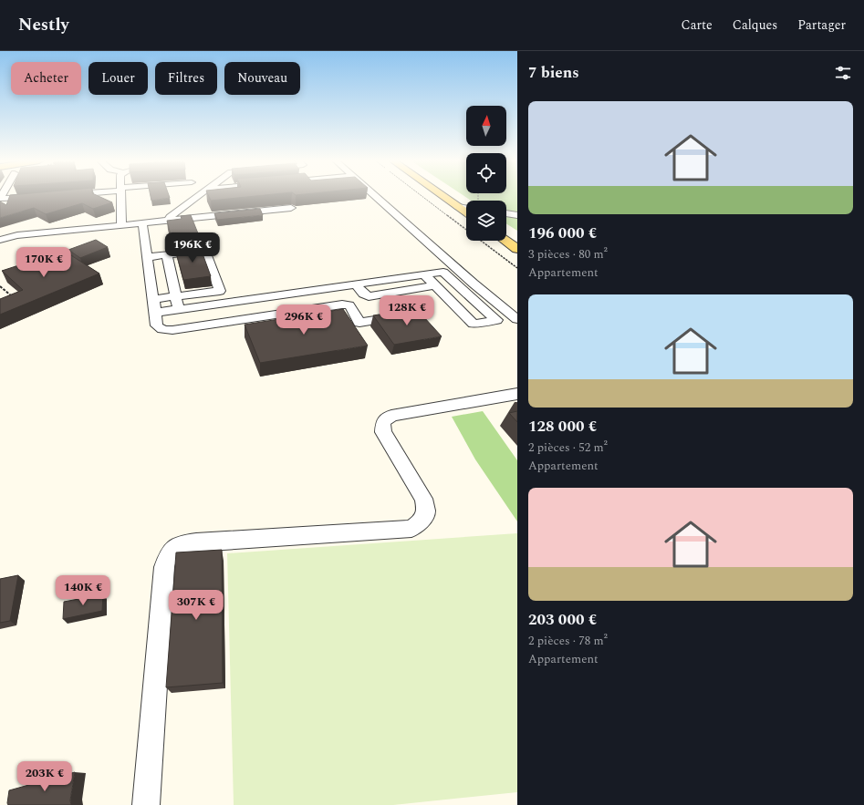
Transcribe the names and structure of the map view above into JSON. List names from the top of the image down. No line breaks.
{"north":"top","page":{"header":"Nestly","nav":["Carte","Calques","Partager"],"heading":"7 biens","chip":["Acheter","Louer","Filtres","Nouveau"],"list":[{"name":"196 000 €","note":"3 pièces · 80 m² · Appartement"},{"name":"128 000 €","note":"2 pièces · 52 m² · Appartement"},{"name":"203 000 €","note":"2 pièces · 78 m² · Appartement"}],"price":["196K €","170K €","128K €","296K €","140K €","307K €","203K €"]}}
